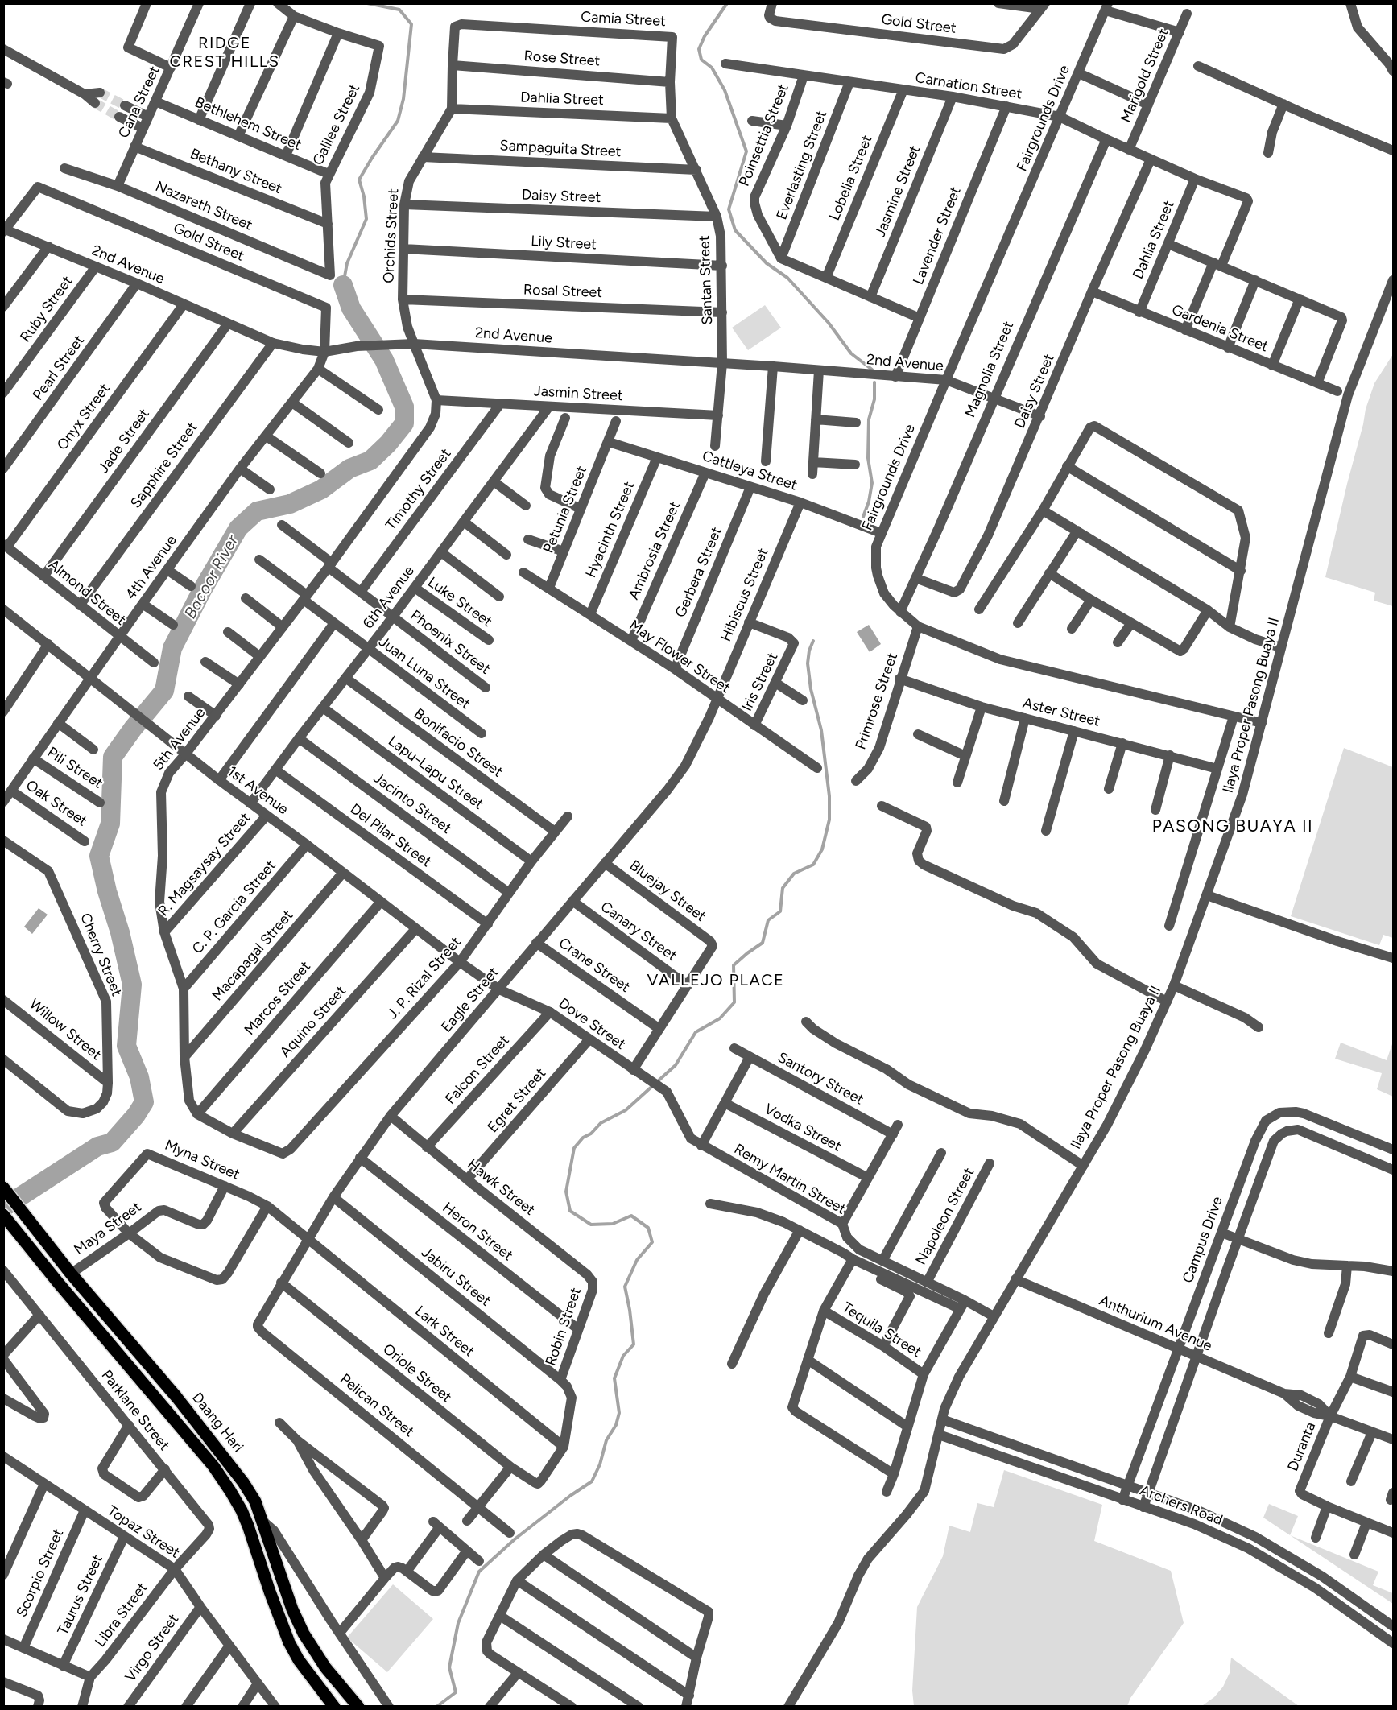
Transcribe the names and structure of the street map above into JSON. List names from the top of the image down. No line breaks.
{"streets":{"main road":["Daang Hari"],"street":["Camia Street","Gold Street","Rose Street","Marigold Street","Carnation Street","Dahlia Street","Cana Street","Fairgrounds Drive","Bethlehem Street","Galilee Street","Poinsettia Street","Sampaguita Street","Everlasting Street","Bethany Street","Lobelia Street","Jasmine Street","Daisy Street","Nazareth Street","Orchids Street","Lavender Street","Lily Street","2nd Avenue","Santan Street","Rosal Street","Ruby Street","Gardenia Street","Pearl Street","Magnolia Street","Jasmin Street","Onyx Street","Jade Street","Sapphire Street","Cattleya Street","Timothy Street","Petunia Street","Hyacinth Street","Ambrosia Street","4th Avenue","Gerbera Street","Almond Street","Hibiscus Street","6th Avenue","Luke Street","Phoenix Street","May Flower Street","Juan Luna Street","Iris Street","Primrose Street","Ilaya Proper Pasong Buaya II","Aster Street","5th Avenue","Bonifacio Street","Pili Street","Lapu-Lapu Street","1st Avenue","Oak Street","Jacinto Street","Del Pilar Street","R. Magsaysay Street","Bluejay Street","C. P. Garcia Street","Canary Street","Cherry Street","Macapagal Street","Crane Street","J. P. Rizal Street","Marcos Street","Eagle Street","Aquino Street","Dove Street","Willow Street","Falcon Street","Santory Street","Egret Street","Vodka Street","Myna Street","Remy Martin Street","Hawk Street","Napoleon Street","Maya Street","Heron Street","Campus Drive","Jabiru Street","Anthurium Avenue","Robin Street","Tequila Street","Lark Street","Oriole Street","Pelican Street","Parklane Street","Duranta","Archers Road","Topaz Street","Scorpio Street","Taurus Street","Libra Street","Virgo Street"]},"crossings":[["Camia Street","Orchids Street"],["Camia Street","Santan Street"],["Gold Street","2nd Avenue"],["Gold Street","4th Avenue"],["Rose Street","Orchids Street"],["Rose Street","Santan Street"],["Marigold Street","Carnation Street"],["Carnation Street","Dahlia Street"],["Carnation Street","Fairgrounds Drive"],["Carnation Street","Poinsettia Street"],["Carnation Street","Everlasting Street"],["Carnation Street","Lobelia Street"],["Carnation Street","Jasmine Street"],["Carnation Street","Daisy Street"],["Carnation Street","Lavender Street"],["Carnation Street","Magnolia Street"],["Dahlia Street","Orchids Street"],["Dahlia Street","Santan Street"],["Dahlia Street","Gardenia Street"],["Cana Street","Bethlehem Street"],["Cana Street","Bethany Street"],["Cana Street","Nazareth Street"],["Fairgrounds Drive","2nd Avenue"],["Fairgrounds Drive","Magnolia Street"],["Fairgrounds Drive","Cattleya Street"],["Fairgrounds Drive","Primrose Street"],["Fairgrounds Drive","Ilaya Proper Pasong Buaya II"],["Bethlehem Street","Galilee Street"],["Galilee Street","Bethany Street"],["Galilee Street","Nazareth Street"],["Poinsettia Street","Everlasting Street"],["Sampaguita Street","Orchids Street"],["Sampaguita Street","Santan Street"],["Daisy Street","Orchids Street"],["Daisy Street","2nd Avenue"],["Daisy Street","Santan Street"],["Daisy Street","Gardenia Street"],["Daisy Street","Magnolia Street"],["Orchids Street","Lily Street"],["Orchids Street","2nd Avenue"],["Orchids Street","Rosal Street"],["Orchids Street","Jasmin Street"],["Orchids Street","5th Avenue"],["Lavender Street","2nd Avenue"],["Lily Street","Santan Street"],["2nd Avenue","Santan Street"],["2nd Avenue","Ruby Street"],["2nd Avenue","Pearl Street"],["2nd Avenue","Magnolia Street"],["2nd Avenue","Onyx Street"],["2nd Avenue","Jade Street"],["2nd Avenue","Sapphire Street"],["2nd Avenue","4th Avenue"],["Santan Street","Rosal Street"],["Santan Street","Jasmin Street"],["Jasmin Street","Timothy Street"],["Jasmin Street","6th Avenue"],["Jasmin Street","5th Avenue"],["Onyx Street","Almond Street"],["Jade Street","Almond Street"],["Sapphire Street","Almond Street"],["Cattleya Street","Petunia Street"],["Cattleya Street","Hyacinth Street"],["Cattleya Street","Ambrosia Street"],["Cattleya Street","Gerbera Street"],["Cattleya Street","Hibiscus Street"],["Timothy Street","Phoenix Street"],["Petunia Street","May Flower Street"],["Hyacinth Street","May Flower Street"],["Ambrosia Street","May Flower Street"],["4th Avenue","Almond Street"],["4th Avenue","Pili Street"],["4th Avenue","1st Avenue"],["4th Avenue","Oak Street"],["Gerbera Street","May Flower Street"],["Hibiscus Street","May Flower Street"],["Hibiscus Street","Iris Street"],["Hibiscus Street","Eagle Street"],["6th Avenue","Luke Street"],["6th Avenue","Phoenix Street"],["6th Avenue","Juan Luna Street"],["6th Avenue","Bonifacio Street"],["6th Avenue","Lapu-Lapu Street"],["6th Avenue","1st Avenue"],["6th Avenue","Jacinto Street"],["6th Avenue","Del Pilar Street"],["Phoenix Street","5th Avenue"],["May Flower Street","Iris Street"],["May Flower Street","Eagle Street"],["Juan Luna Street","5th Avenue"],["Primrose Street","Aster Street"],["Ilaya Proper Pasong Buaya II","Remy Martin Street"],["Ilaya Proper Pasong Buaya II","Anthurium Avenue"],["Ilaya Proper Pasong Buaya II","Archers Road"],["5th Avenue","1st Avenue"],["5th Avenue","R. Magsaysay Street"],["5th Avenue","C. P. Garcia Street"],["5th Avenue","Macapagal Street"],["5th Avenue","Marcos Street"],["Bonifacio Street","J. P. Rizal Street"],["Lapu-Lapu Street","J. P. Rizal Street"],["1st Avenue","R. Magsaysay Street"],["1st Avenue","C. P. Garcia Street"],["1st Avenue","Macapagal Street"],["1st Avenue","J. P. Rizal Street"],["1st Avenue","Marcos Street"],["1st Avenue","Eagle Street"],["1st Avenue","Aquino Street"],["1st Avenue","Dove Street"],["Jacinto Street","J. P. Rizal Street"],["Del Pilar Street","J. P. Rizal Street"],["Bluejay Street","Canary Street"],["Bluejay Street","Eagle Street"],["Canary Street","Eagle Street"],["Cherry Street","Willow Street"],["Crane Street","Eagle Street"],["J. P. Rizal Street","Aquino Street"],["Eagle Street","Dove Street"],["Eagle Street","Myna Street"],["Eagle Street","Hawk Street"],["Eagle Street","Heron Street"],["Eagle Street","Jabiru Street"],["Eagle Street","Lark Street"],["Eagle Street","Oriole Street"],["Eagle Street","Pelican Street"],["Dove Street","Falcon Street"],["Dove Street","Egret Street"],["Dove Street","Remy Martin Street"],["Falcon Street","Hawk Street"],["Santory Street","Vodka Street"],["Egret Street","Hawk Street"],["Myna Street","Maya Street"],["Myna Street","Lark Street"],["Remy Martin Street","Napoleon Street"],["Hawk Street","Robin Street"],["Maya Street","Daang Hari"],["Heron Street","Robin Street"],["Campus Drive","Anthurium Avenue"],["Campus Drive","Archers Road"],["Jabiru Street","Robin Street"],["Anthurium Avenue","Duranta"],["Robin Street","Lark Street"],["Robin Street","Oriole Street"],["Parklane Street","Topaz Street"],["Parklane Street","Libra Street"],["Topaz Street","Scorpio Street"],["Topaz Street","Taurus Street"],["Topaz Street","Libra Street"],["Topaz Street","Virgo Street"]],"districts":["RIDGE CREST HILLS","PASONG BUAYA II","VALLEJO PLACE"],"water":["Bacoor River"]}
